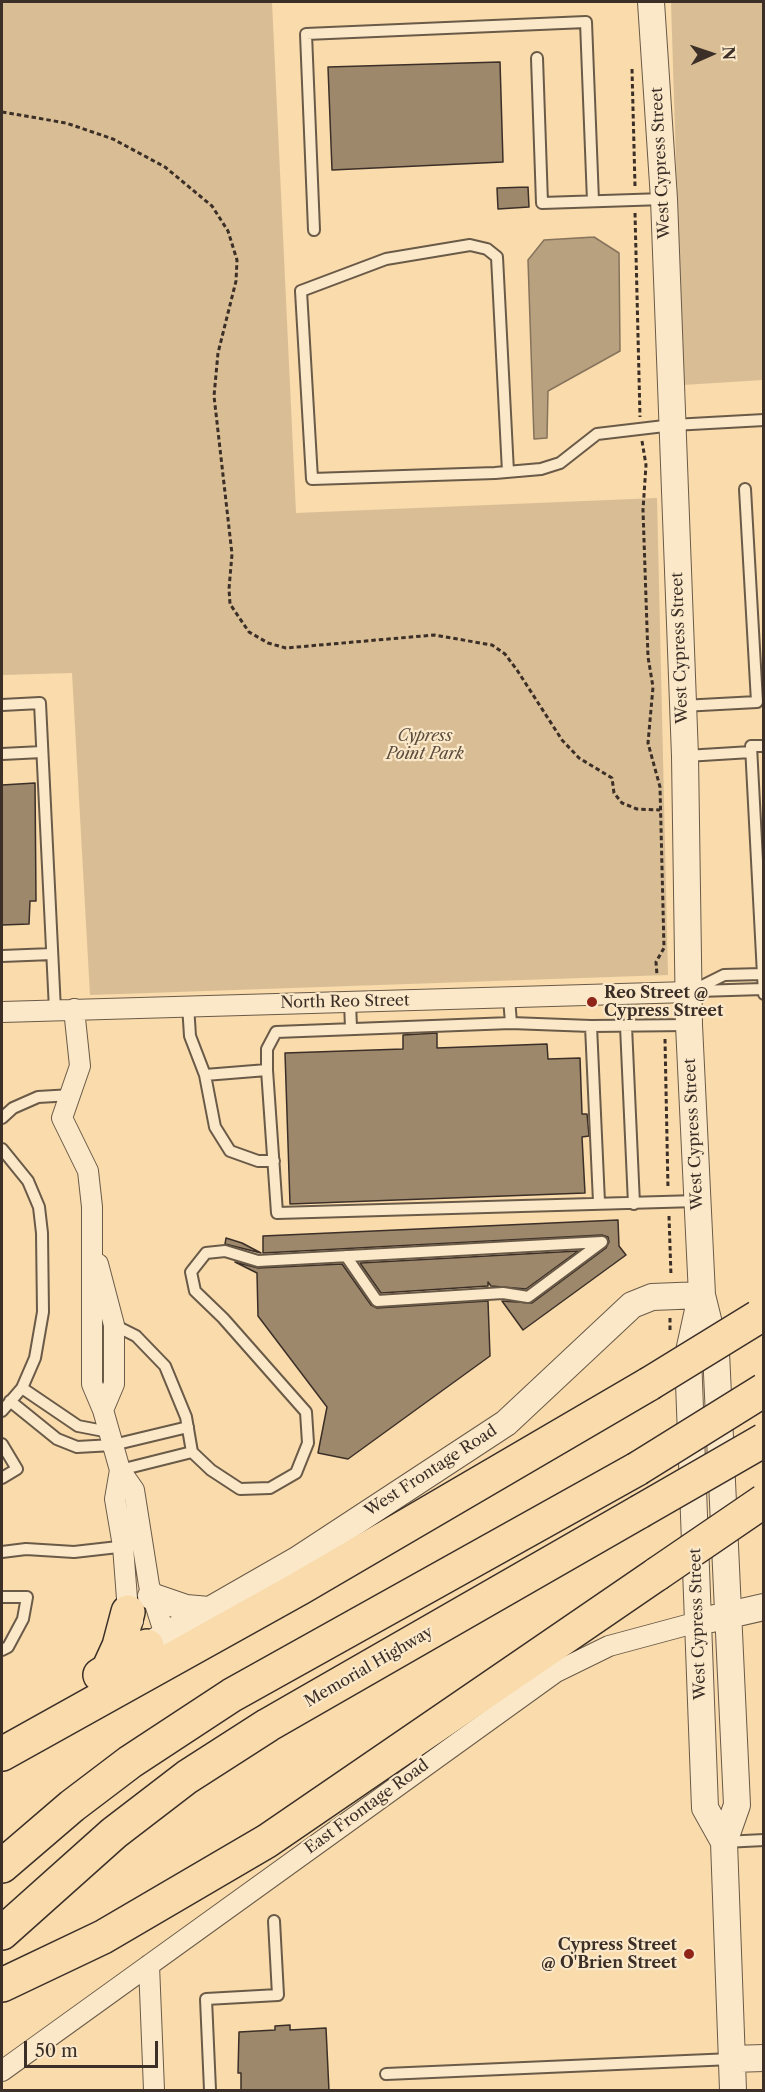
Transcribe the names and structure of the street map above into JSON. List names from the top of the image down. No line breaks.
{"streets":{"highway":["Memorial Highway"],"street":["West Cypress Street","North Reo Street","West Frontage Road","East Frontage Road"]},"crossings":[["West Cypress Street","North Reo Street"],["West Cypress Street","West Frontage Road"],["West Cypress Street","East Frontage Road"]],"parks":["Cypress Point Park"],"places":["Reo Street @ Cypress Street","Cypress Street @ O'Brien Street"],"scale_bar":"50 m","north":"right"}
